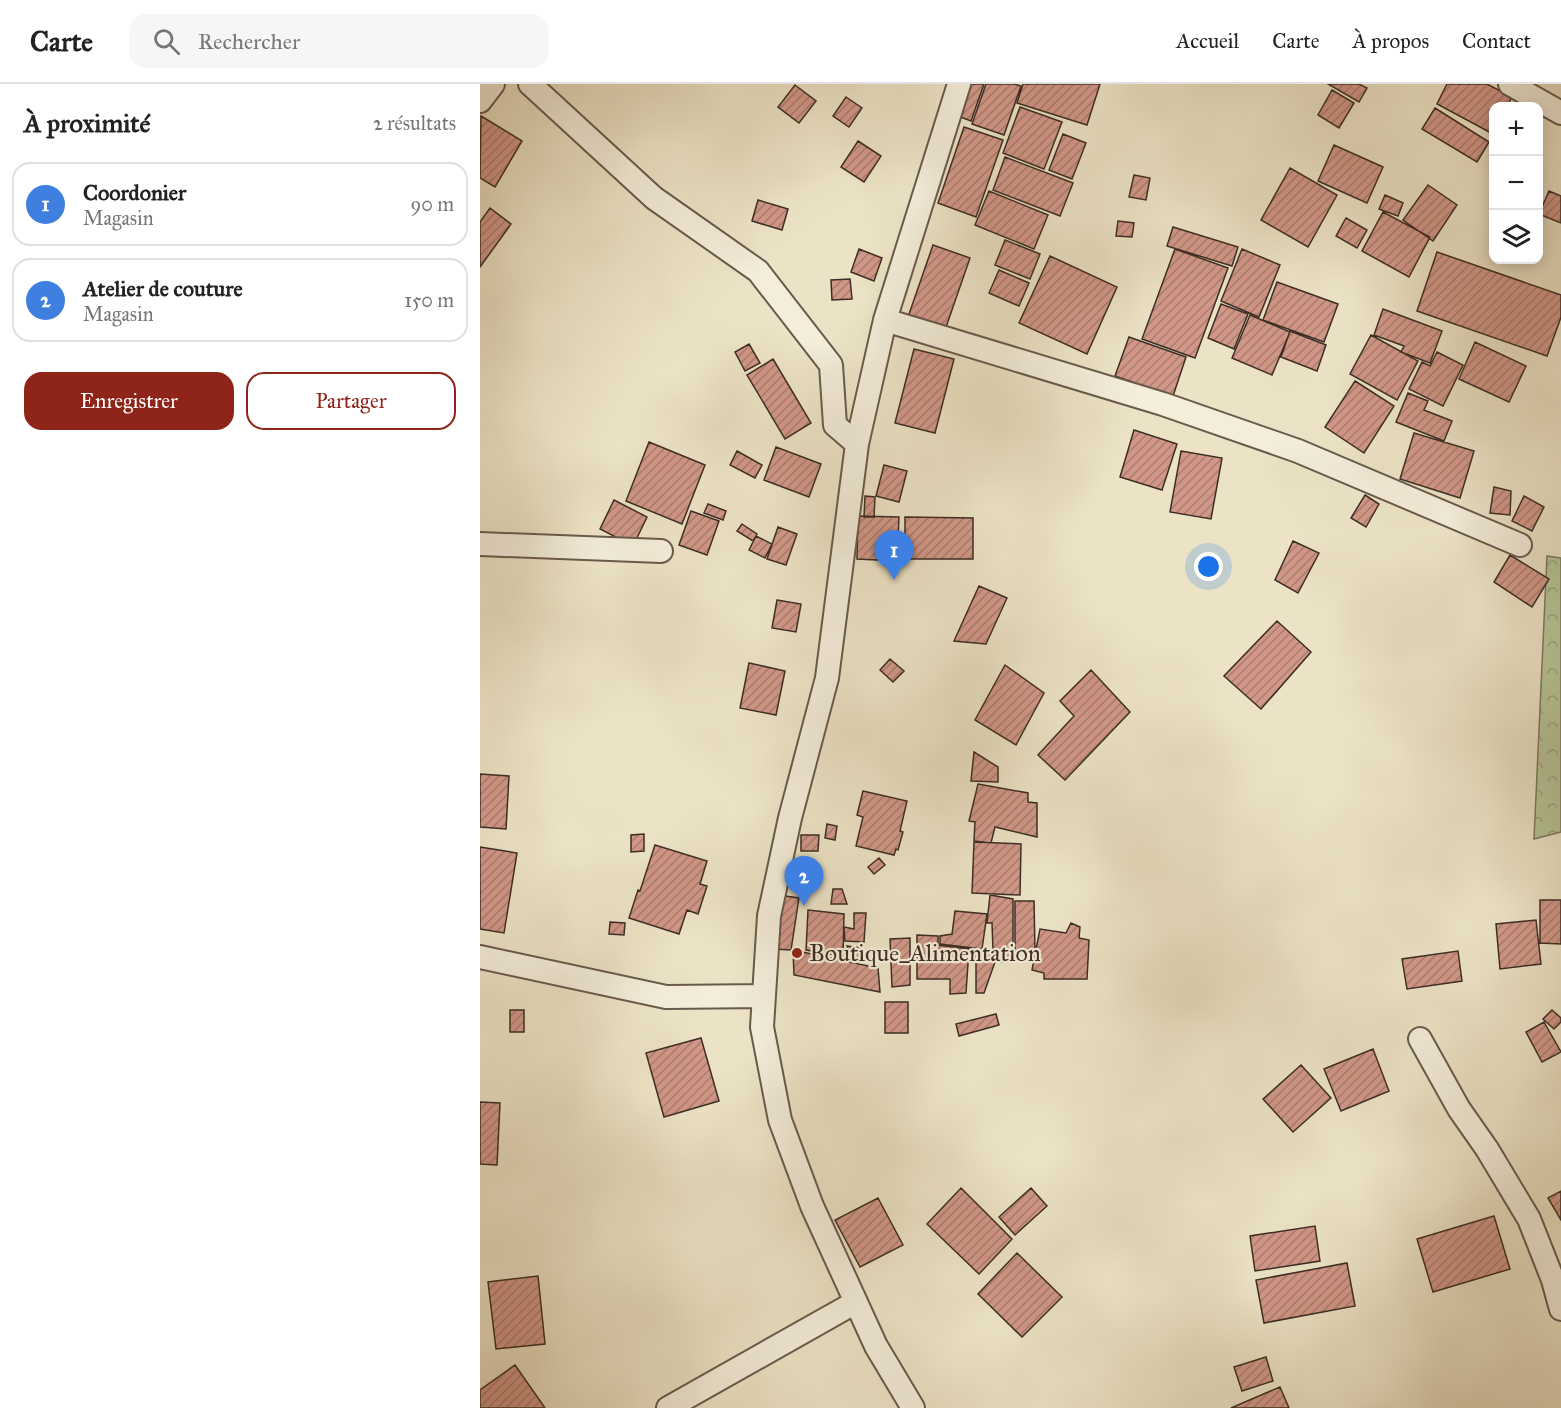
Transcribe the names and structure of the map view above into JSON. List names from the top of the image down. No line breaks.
{"places":["Boutique_Alimentation"],"page":{"header":"Carte","search":"Rechercher","nav":["Accueil","Carte","À propos","Contact"],"heading":["À proximité","2 résultats"],"map_buttons":["+","−"],"list":[{"mark":"1","name":"Coordonier","note":"Magasin","value":"90 m"},{"mark":"2","name":"Atelier de couture","note":"Magasin","value":"150 m"}],"buttons":["Enregistrer","Partager"],"pins":["1","2"]}}
